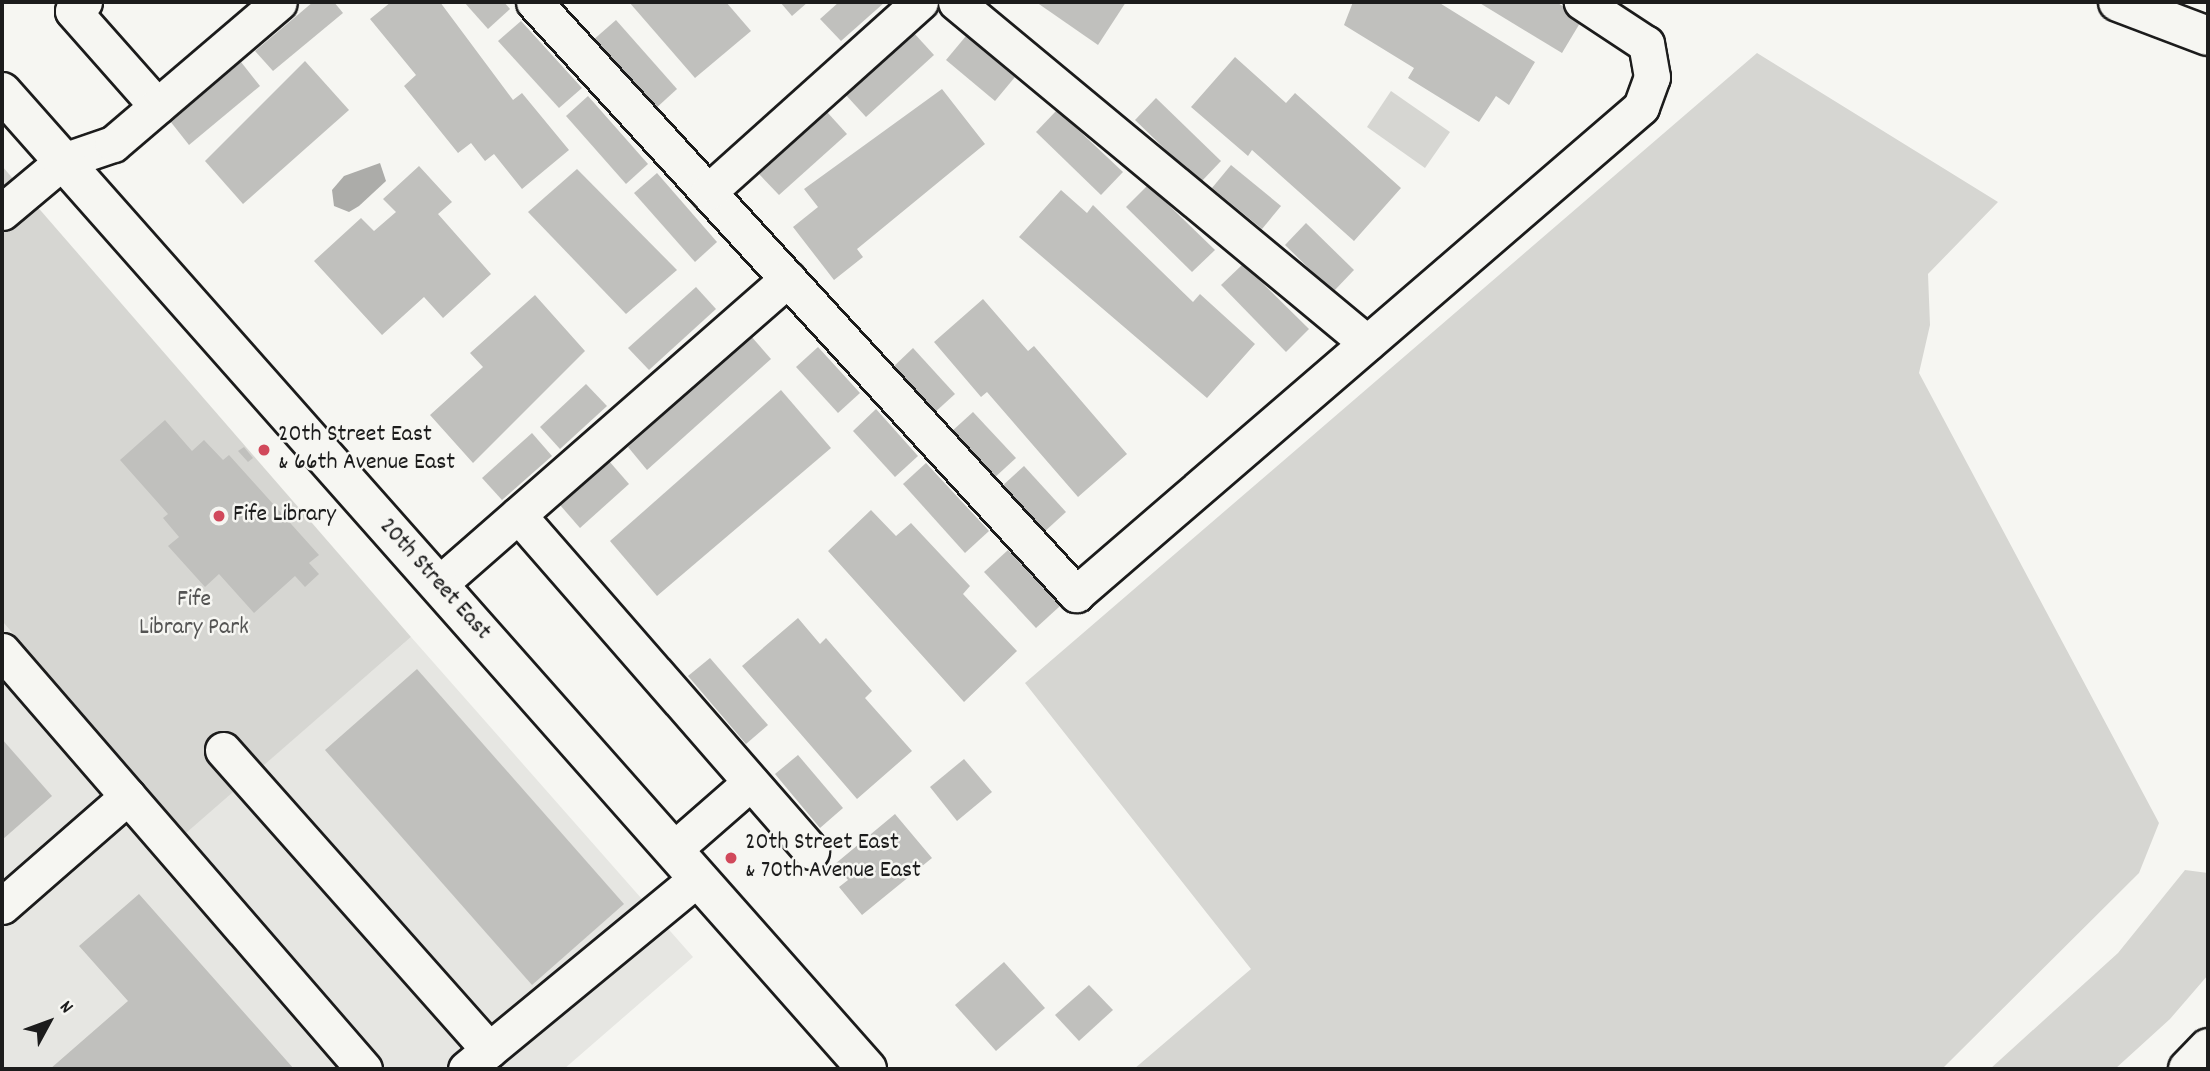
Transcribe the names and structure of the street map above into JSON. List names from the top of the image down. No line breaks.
{"streets":{"main road":["20th Street East"]},"parks":["Fife Library Park"],"places":["20th Street East & 66th Avenue East","Fife Library","20th Street East & 70th Avenue East"],"north":"top right"}
